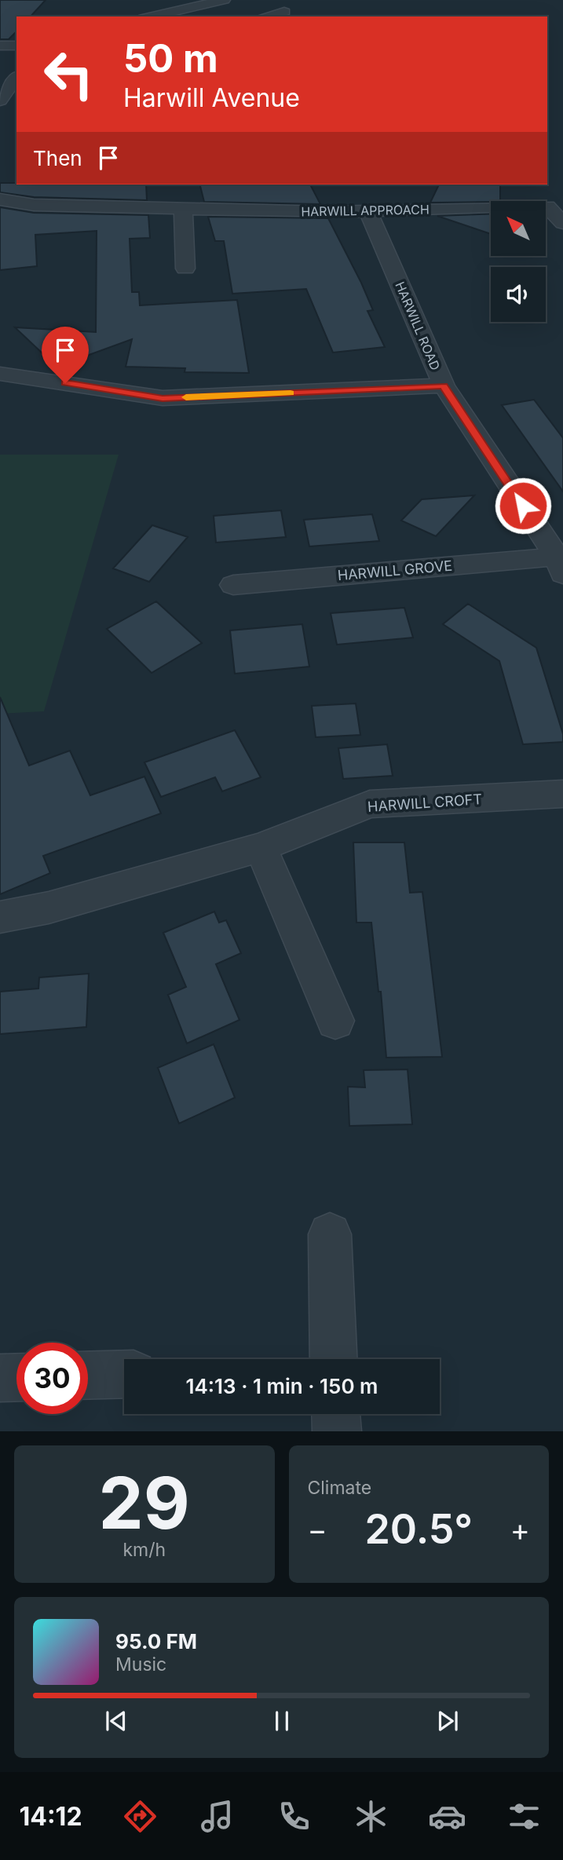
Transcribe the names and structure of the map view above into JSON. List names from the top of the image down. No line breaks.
{"streets":{"street":["HARWILL APPROACH","HARWILL ROAD","HARWILL GROVE","HARWILL CROFT"]},"crossings":[["HARWILL APPROACH","HARWILL ROAD"],["HARWILL ROAD","HARWILL GROVE"]],"north":"top left","page":{"turn":["50 m","Harwill Avenue"],"then":"Then","limit":"30","trip":"14:13 · 1 min · 150 m","tile":[["29","km/h"],"Climate"],"heat":["−","20.5°","+"],"song":["95.0 FM","Music"],"tabs":"14:12"}}
